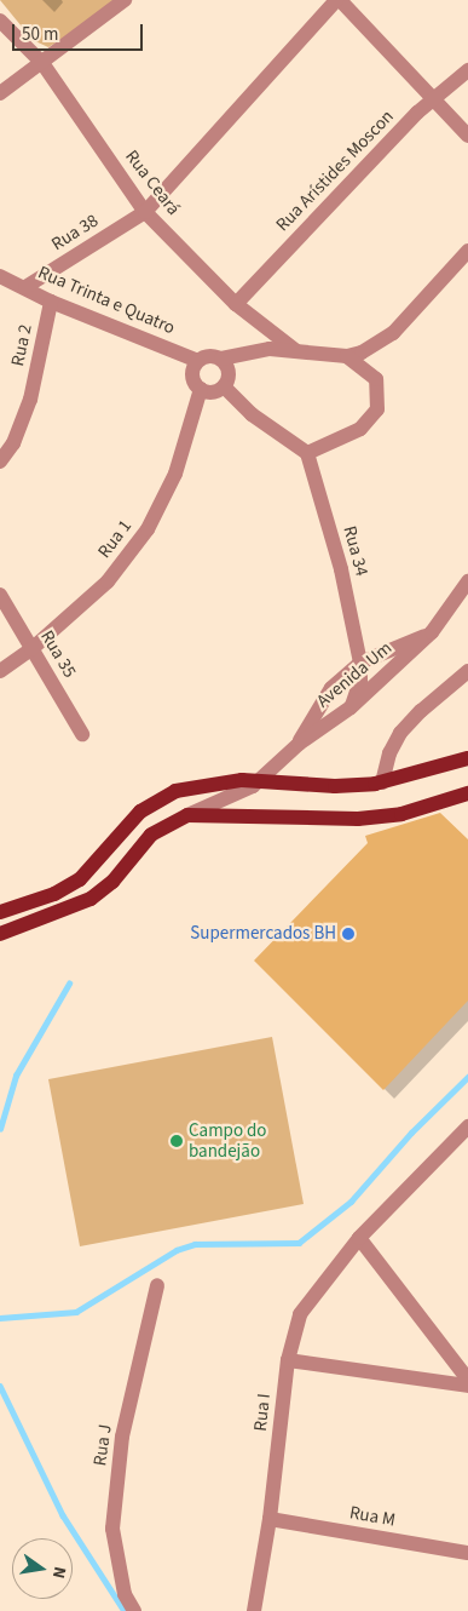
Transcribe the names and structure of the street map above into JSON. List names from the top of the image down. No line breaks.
{"streets":{"street":["Rua Arístides Moscon","Rua Ceará","Rua 38","Rua Trinta e Quatro","Rua 2","Rua 1","Rua 34","Rua 35","Avenida Um","Rua I","Rua J","Rua M"]},"crossings":[["Rua Arístides Moscon","Rua Ceará"],["Rua Ceará","Rua 38"],["Rua 38","Rua Trinta e Quatro"],["Rua Trinta e Quatro","Rua 2"],["Rua Trinta e Quatro","Rua 1"],["Rua 1","Rua 35"],["Rua 34","Avenida Um"],["Rua I","Rua M"]],"places":["Supermercados BH","Campo do bandejão"],"scale_bar":"50 m","north":"right"}
